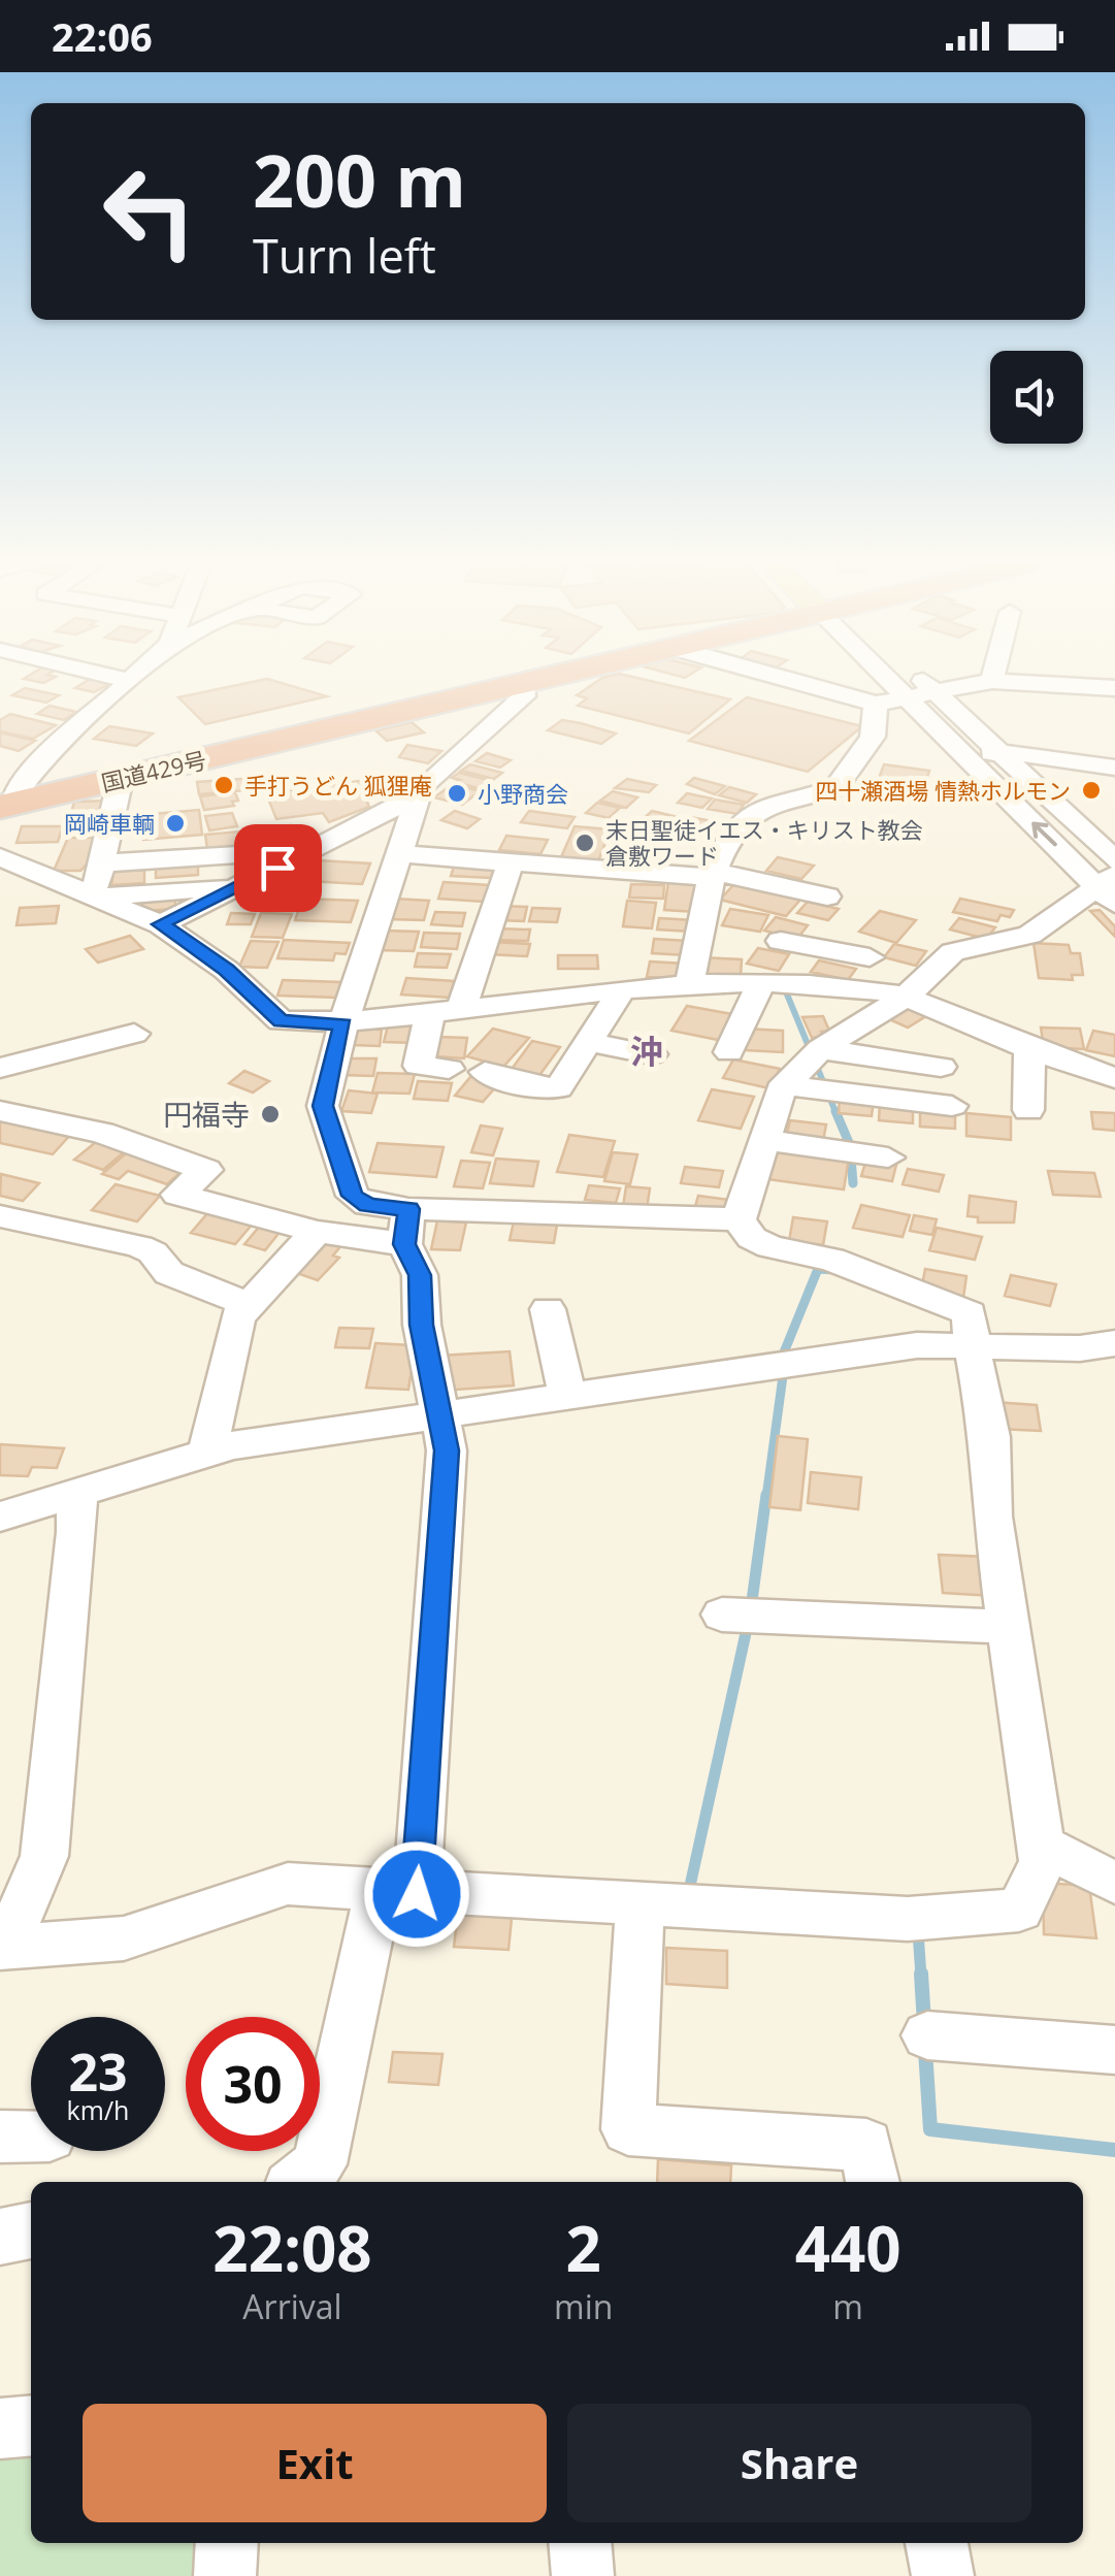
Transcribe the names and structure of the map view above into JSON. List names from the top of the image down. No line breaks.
{"streets":{"highway":["国道429号"]},"districts":["沖"],"places":["手打うどん 狐狸庵","四十瀬酒場 情熱ホルモン","小野商会","岡崎車輌","末日聖徒イエス・キリスト教会 倉敷ワード","円福寺"],"page":{"status":"22:06","turn":["200 m","Turn left"],"speed":"23 km/h","limit":"30","eta":["22:08","Arrival","2","min","440","m"],"buttons":["Exit","Share"]}}
